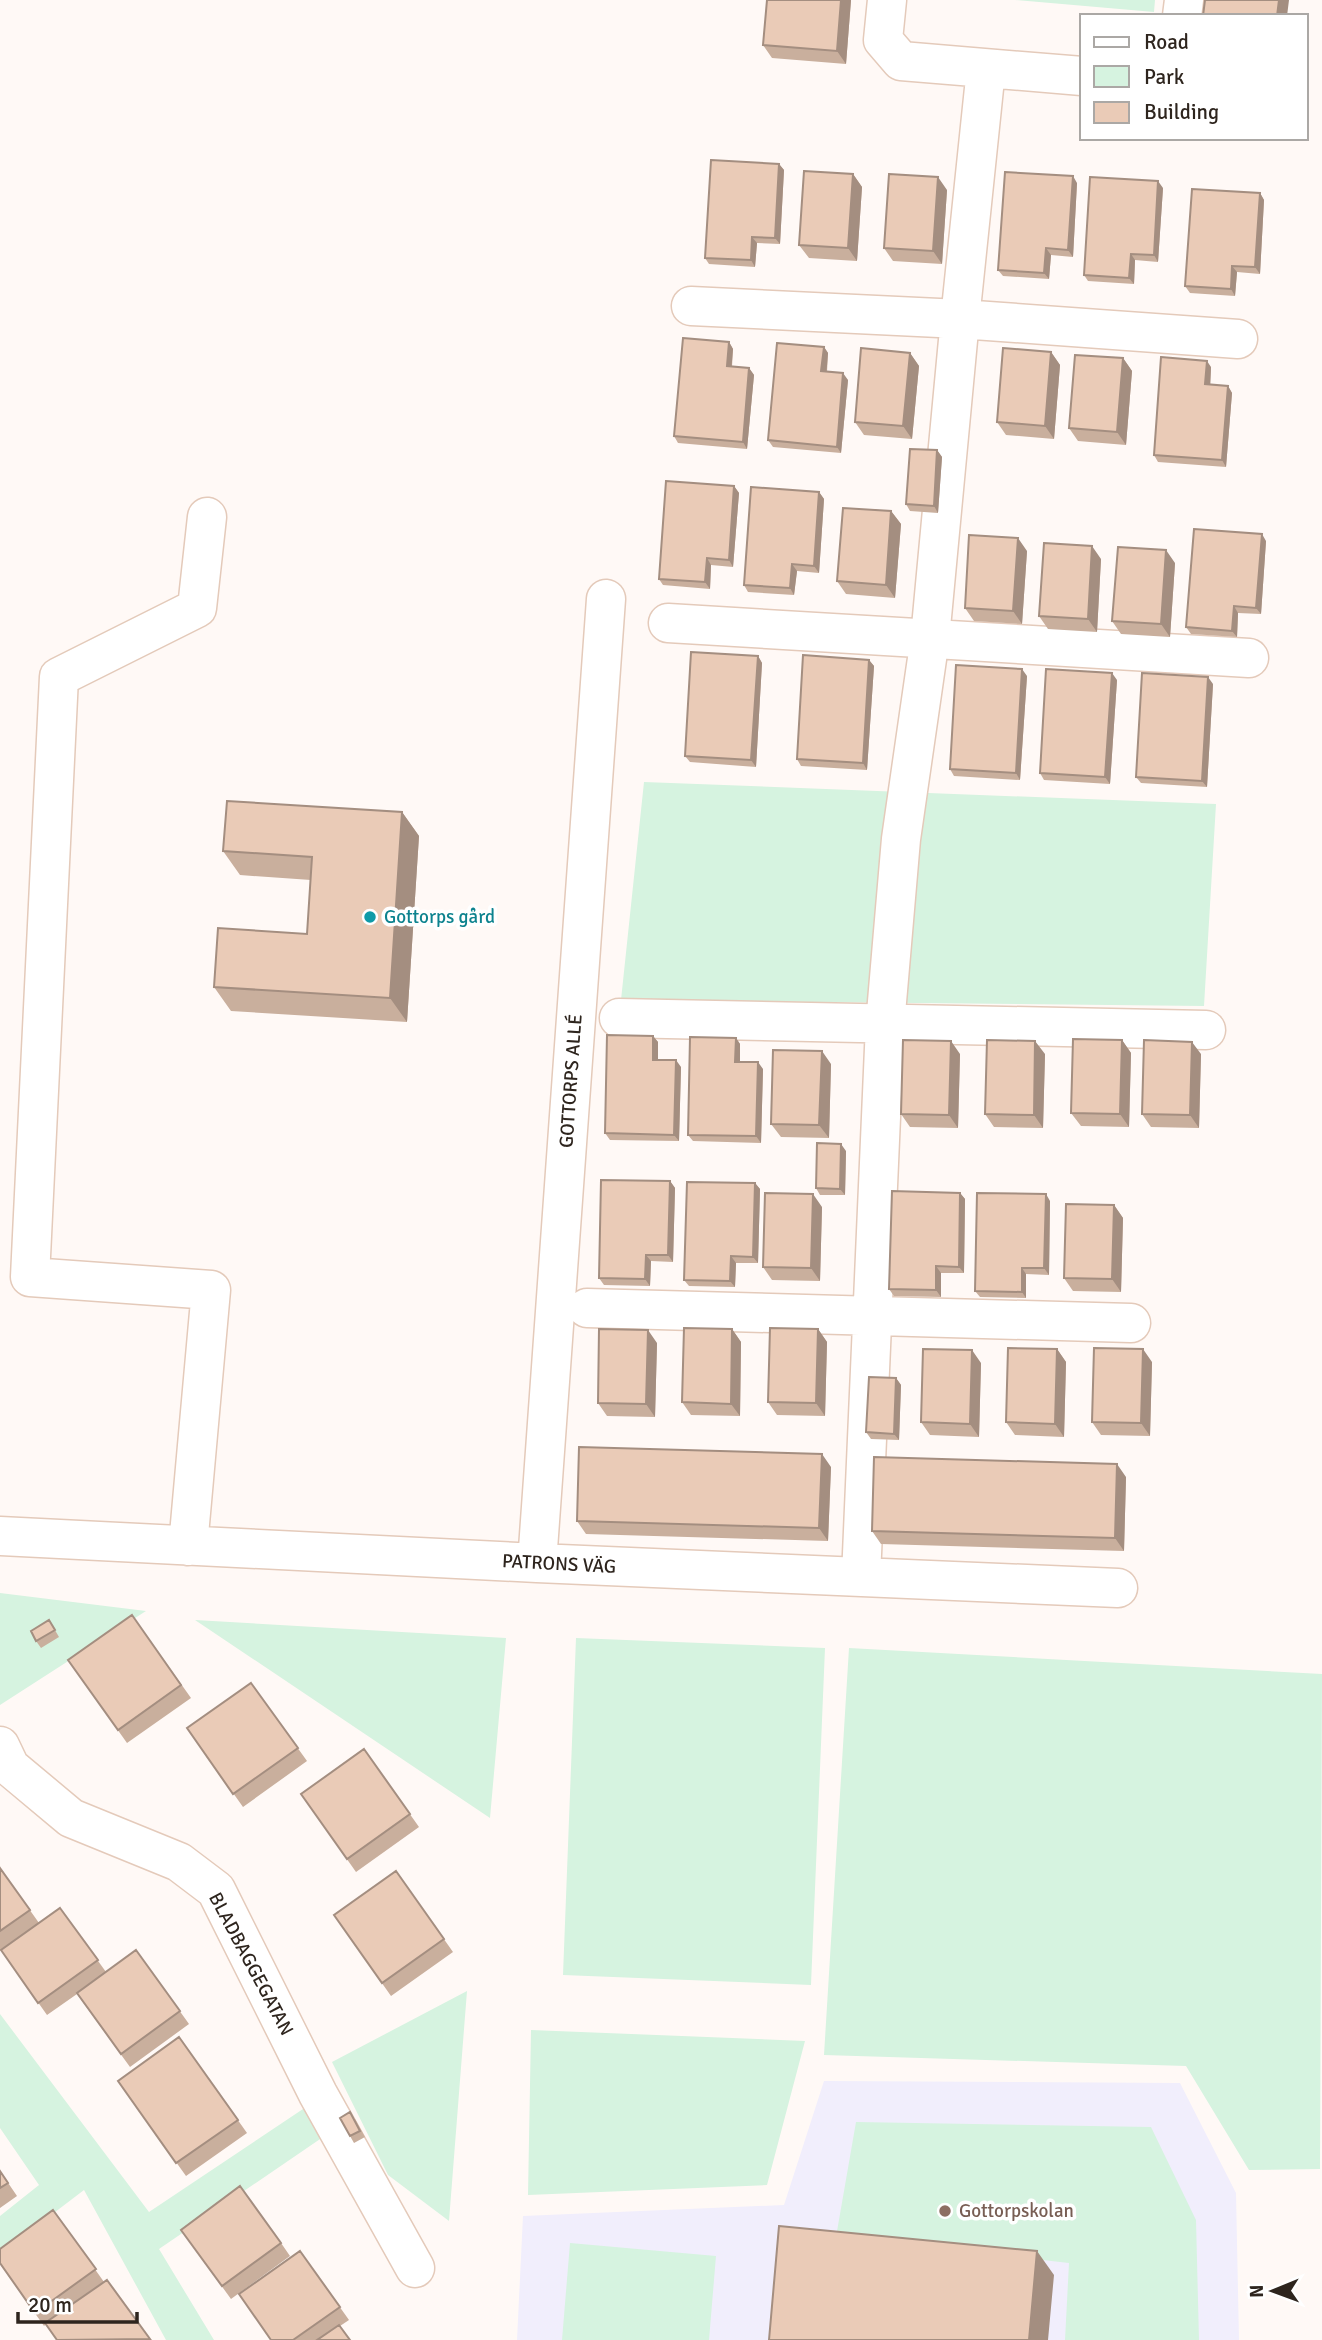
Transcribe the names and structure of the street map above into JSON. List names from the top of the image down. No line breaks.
{"streets":{"street":["GOTTORPS ALLÉ","PATRONS VÄG","BLADBAGGEGATAN"]},"crossings":[["GOTTORPS ALLÉ","PATRONS VÄG"]],"places":["Gottorps gård","Gottorpskolan"],"legend":["Road","Park","Building"],"scale_bar":"20 m","north":"left"}
